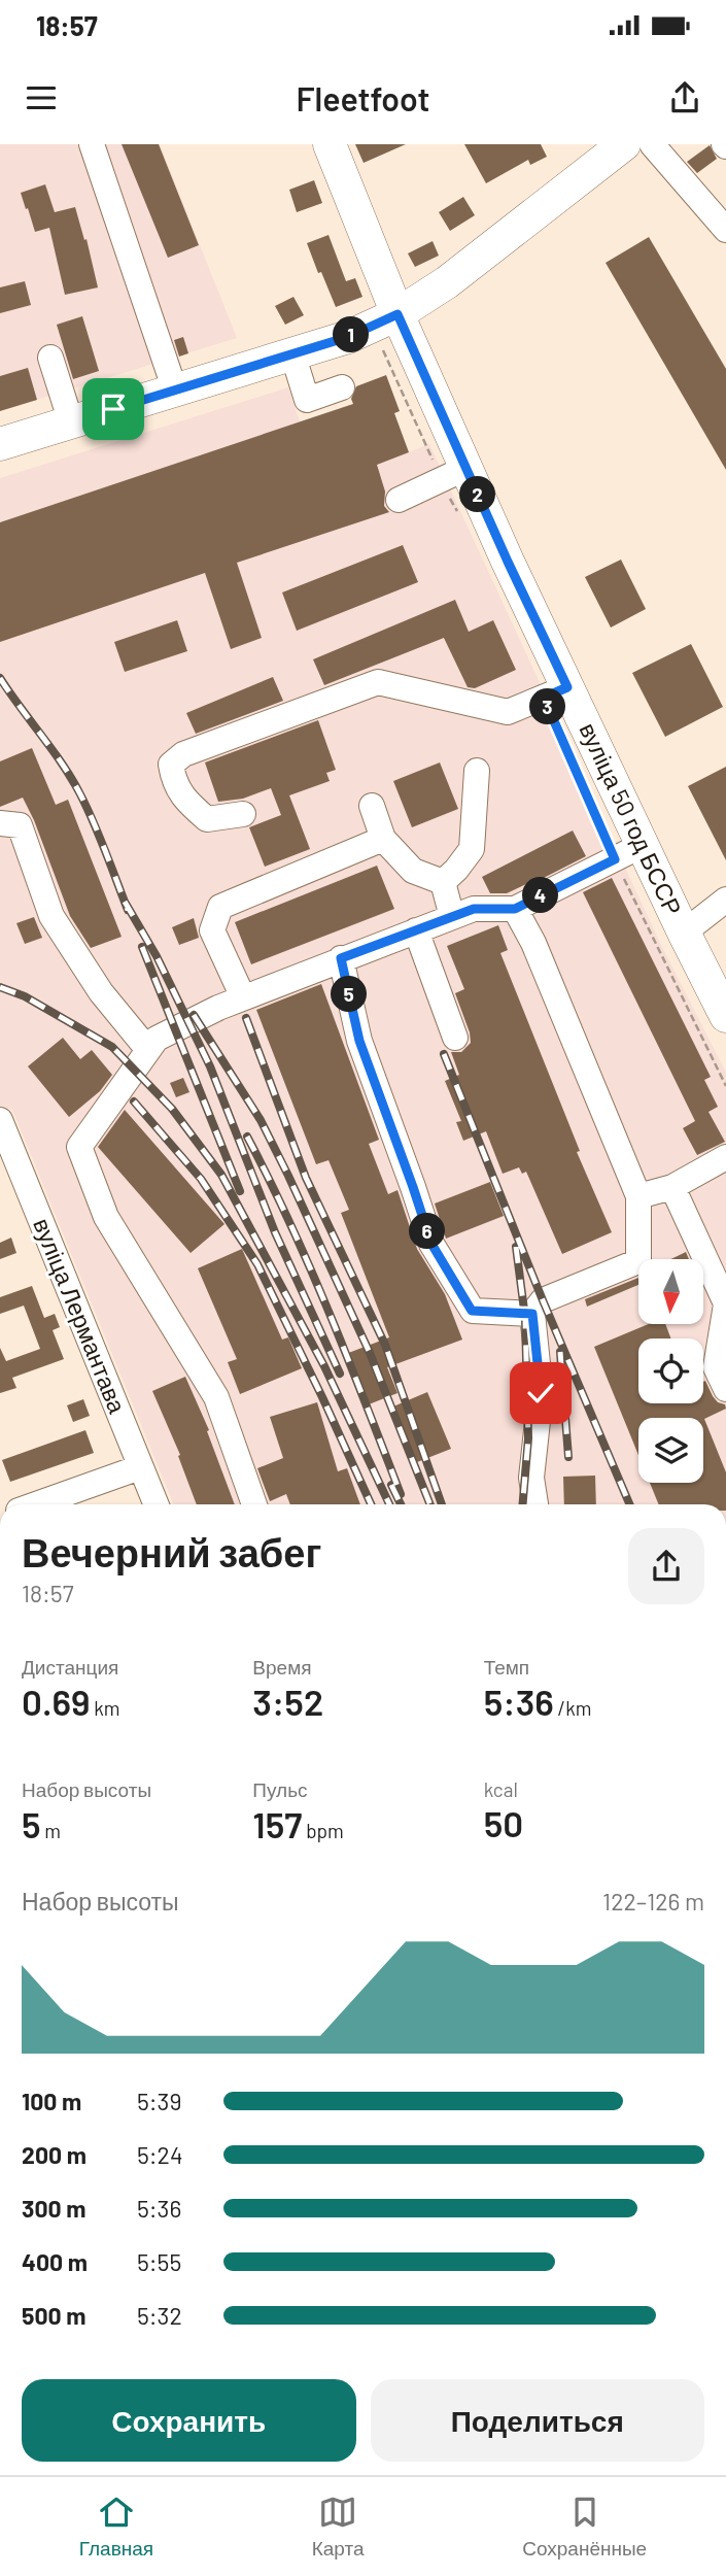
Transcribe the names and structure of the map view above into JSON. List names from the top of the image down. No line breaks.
{"streets":{"main road":["вуліца 50 год БССР"],"street":["вуліца Лермантава"]},"north":"bottom","page":{"status":"18:57","header":"Fleetfoot","pins":["1","2","3","4","5","6"],"heading":["Вечерний забег","18:57"],"stats":[["Дистанция","0.69 km"],["Время","3:52"],["Темп","5:36 /km"],["Набор высоты","5 m"],["Пульс","157 bpm"],["kcal","50"]],"chart":["Набор высоты","122–126 m"],"list":[{"name":"100 m","note":"5:39"},{"name":"200 m","note":"5:24"},{"name":"300 m","note":"5:36"},{"name":"400 m","note":"5:55"},{"name":"500 m","note":"5:32"}],"buttons":["Сохранить","Поделиться"],"tabs":["Главная","Карта","Сохранённые"]}}
